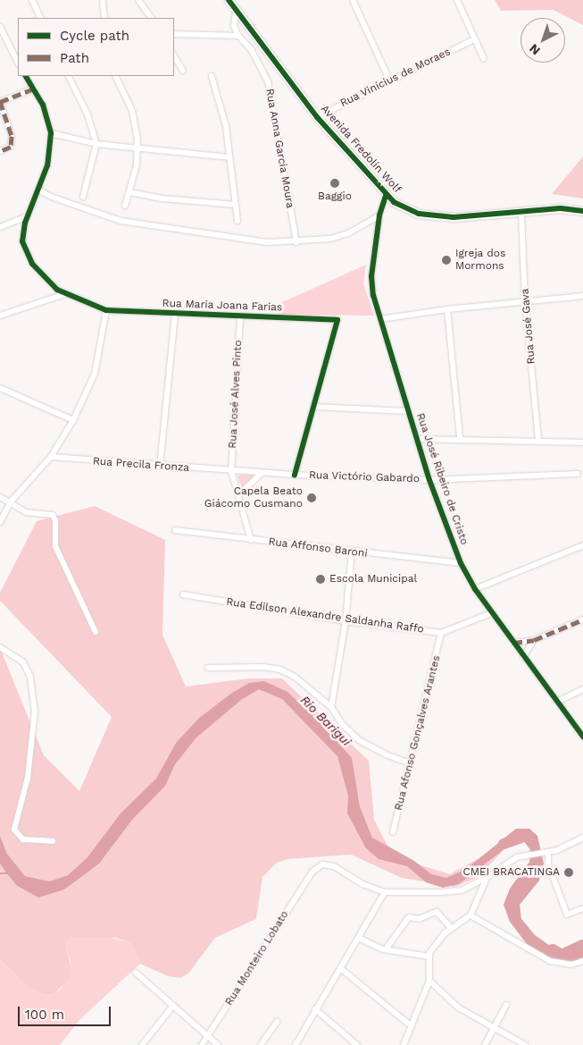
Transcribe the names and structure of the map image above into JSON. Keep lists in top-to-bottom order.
{
  "streets": {
    "main road": ["Avenida Fredolin Wolf"],
    "street": [
      "Rua Vinícius de Moraes",
      "Rua Anna Garcia Moura",
      "Rua Maria Joana Farias",
      "Rua José Gava",
      "Rua José Alves Pinto",
      "Rua Precila Fronza",
      "Rua Victório Gabardo",
      "Rua José Ribeiro de Cristo",
      "Rua Affonso Baroni",
      "Rua Edilson Alexandre Saldanha Raffo",
      "Rua Afonso Gonçalves Arantes",
      "Rua Monteiro Lobato"
    ]
  },
  "crossings": [
    ["Rua Vinícius de Moraes", "Avenida Fredolin Wolf"],
    ["Avenida Fredolin Wolf", "Rua José Gava"],
    ["Avenida Fredolin Wolf", "Rua José Ribeiro de Cristo"],
    ["Rua Maria Joana Farias", "Rua José Alves Pinto"],
    ["Rua José Alves Pinto", "Rua Precila Fronza"],
    ["Rua José Alves Pinto", "Rua Victório Gabardo"],
    ["Rua José Alves Pinto", "Rua Affonso Baroni"],
    ["Rua Precila Fronza", "Rua Victório Gabardo"],
    ["Rua Victório Gabardo", "Rua José Ribeiro de Cristo"],
    ["Rua José Ribeiro de Cristo", "Rua Affonso Baroni"],
    ["Rua José Ribeiro de Cristo", "Rua Edilson Alexandre Saldanha Raffo"],
    ["Rua Edilson Alexandre Saldanha Raffo", "Rua Afonso Gonçalves Arantes"]
  ],
  "water": ["Rio Barigui"],
  "places": [
    "Baggio",
    "Igreja dos Mormons",
    "Capela Beato Giácomo Cusmano",
    "Escola Municipal",
    "CMEI BRACATINGA"
  ],
  "legend": ["Cycle path", "Path"],
  "scale_bar": "100 m",
  "north": "bottom left"
}
